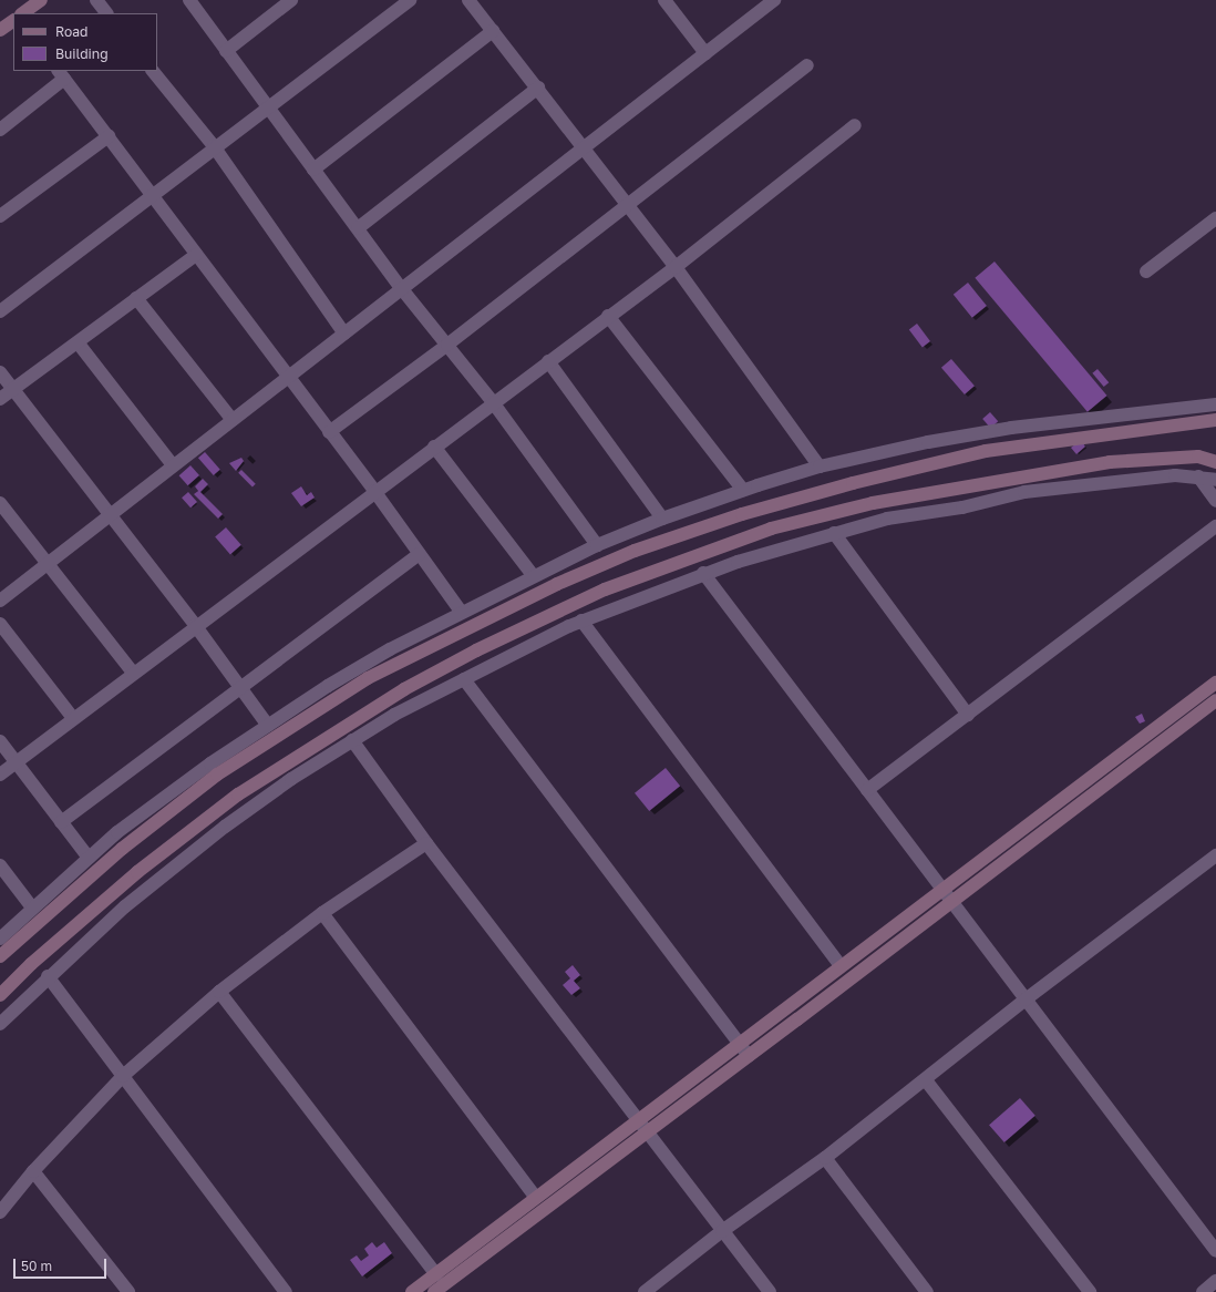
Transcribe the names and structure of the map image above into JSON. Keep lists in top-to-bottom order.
{
  "legend": ["Road", "Building"],
  "scale_bar": "50 m"
}
